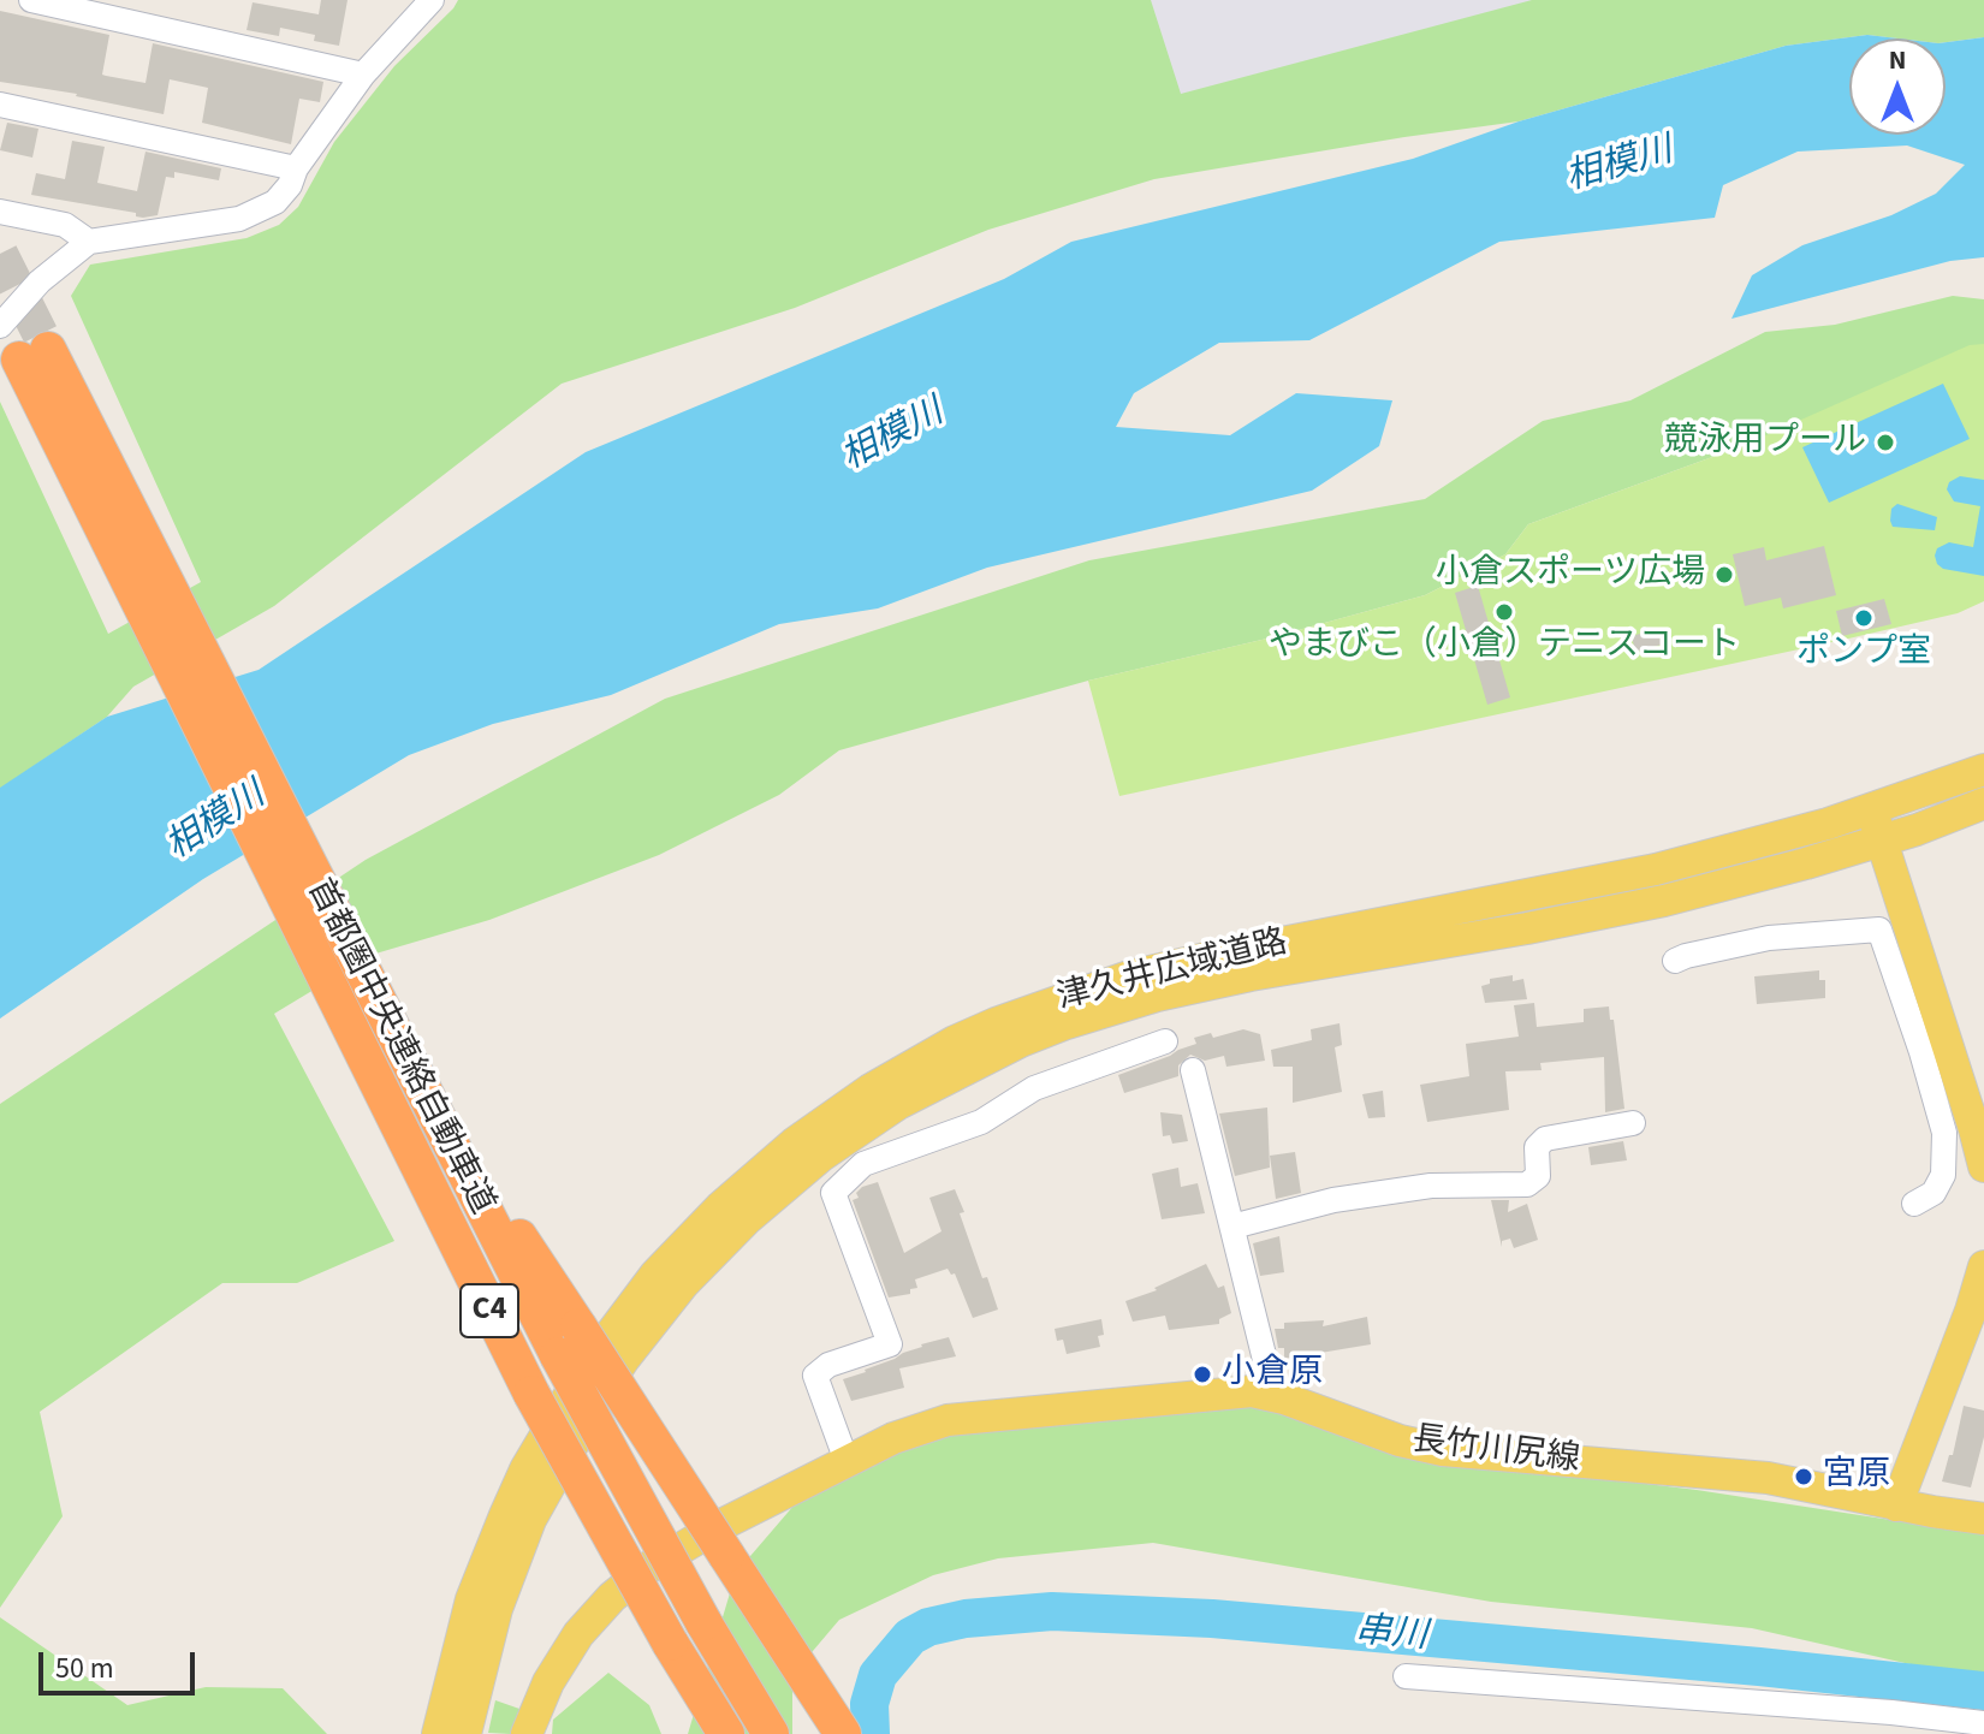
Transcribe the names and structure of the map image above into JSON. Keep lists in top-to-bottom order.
{
  "streets": {
    "highway": ["首都圏中央連絡自動車道", "C4"],
    "main road": ["津久井広域道路", "長竹川尻線"]
  },
  "crossings": [
    ["首都圏中央連絡自動車道", "C4"]
  ],
  "water": ["相模川", "串川"],
  "places": [
    "競泳用プール",
    "小倉スポーツ広場",
    "やまびこ（小倉）テニスコート",
    "ポンプ室",
    "小倉原",
    "宮原"
  ],
  "scale_bar": "50 m",
  "north": "top"
}
